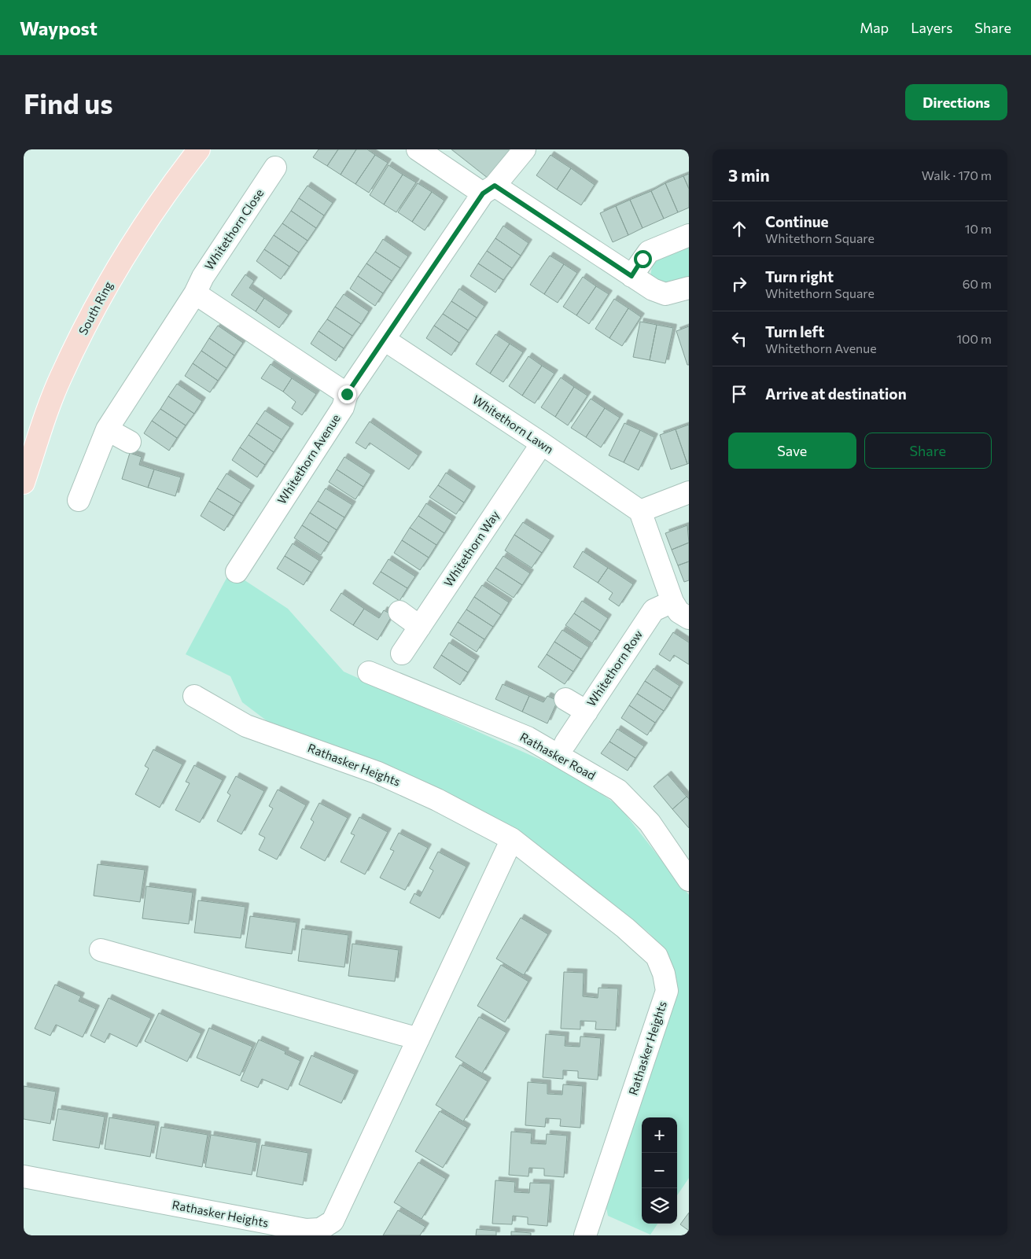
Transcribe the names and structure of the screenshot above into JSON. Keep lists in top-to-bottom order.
{
  "streets": {
    "main road": ["South Ring"],
    "street": [
      "Whitethorn Close",
      "Whitethorn Lawn",
      "Whitethorn Avenue",
      "Whitethorn Way",
      "Whitethorn Row",
      "Rathasker Road",
      "Rathasker Heights"
    ]
  },
  "crossings": [
    ["Whitethorn Lawn", "Whitethorn Avenue"],
    ["Whitethorn Lawn", "Whitethorn Way"]
  ],
  "page": {
    "header": "Waypost",
    "nav": ["Map", "Layers", "Share"],
    "buttons": [
      "Directions",
      ["Save", "Share"]
    ],
    "title": "Find us",
    "heading": ["3 min", "Walk · 170 m"],
    "list": [
      ["Continue", "Whitethorn Square", "10 m"],
      ["Turn right", "Whitethorn Square", "60 m"],
      ["Turn left", "Whitethorn Avenue", "100 m"],
      "Arrive at destination"
    ],
    "map_buttons": ["+", "−"]
  }
}
